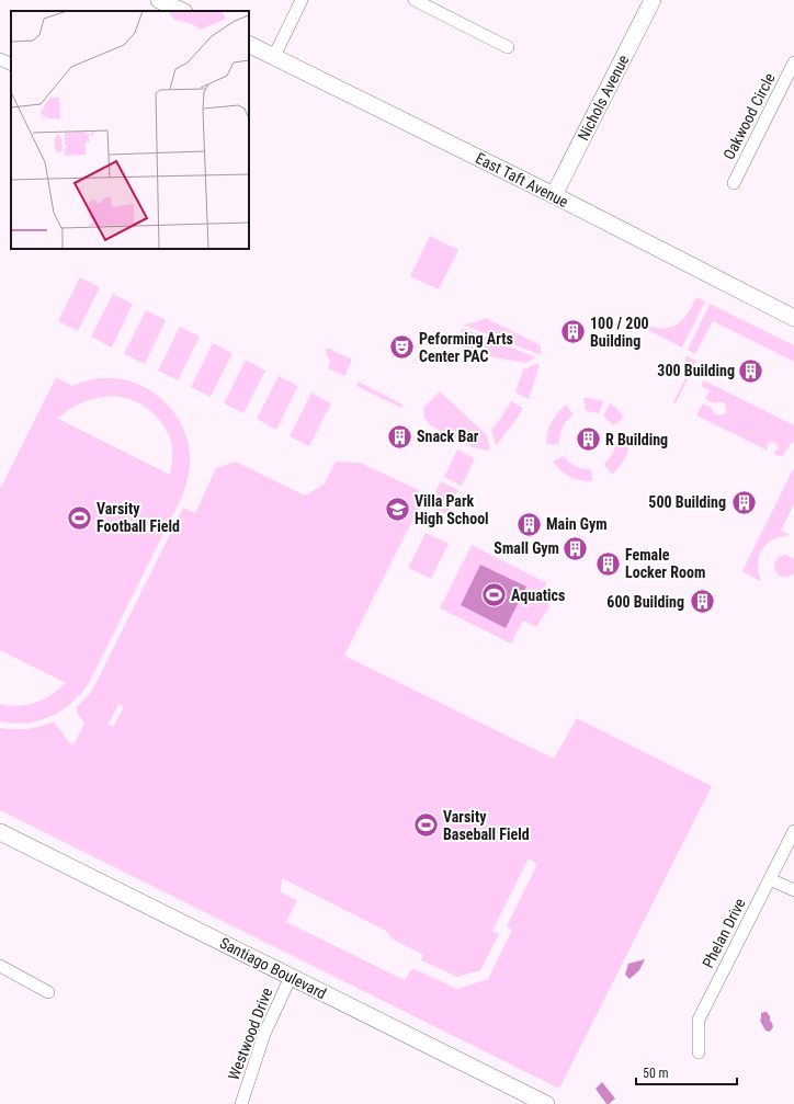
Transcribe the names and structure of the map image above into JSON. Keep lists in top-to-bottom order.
{
  "streets": {
    "street": [
      "Nichols Avenue",
      "Oakwood Circle",
      "East Taft Avenue",
      "Phelan Drive",
      "Santiago Boulevard",
      "Westwood Drive"
    ]
  },
  "crossings": [
    ["Nichols Avenue", "East Taft Avenue"],
    ["Santiago Boulevard", "Westwood Drive"]
  ],
  "places": {
    "building": [
      "100 / 200 Building",
      "300 Building",
      "Snack Bar",
      "R Building",
      "500 Building",
      "Main Gym",
      "Small Gym",
      "Female Locker Room",
      "600 Building"
    ],
    "theatre": ["Peforming Arts Center PAC"],
    "school or university": ["Villa Park High School"],
    "sports": ["Varsity Football Field", "Aquatics", "Varsity Baseball Field"]
  },
  "scale_bar": "50 m"
}
